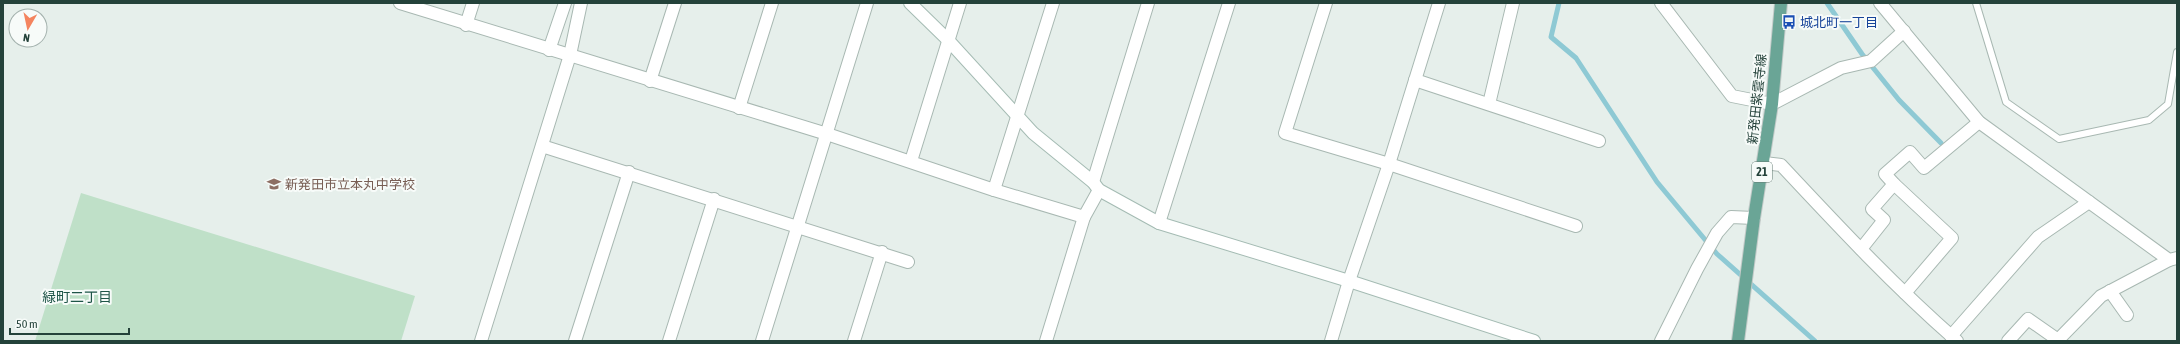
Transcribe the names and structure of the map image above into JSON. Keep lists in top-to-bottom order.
{
  "streets": {
    "main road": ["新発田紫雲寺線", "21"]
  },
  "districts": ["緑町二丁目"],
  "places": {
    "bus stop": ["城北町一丁目"],
    "school or university": ["新発田市立本丸中学校"]
  },
  "scale_bar": "50 m",
  "north": "bottom"
}
